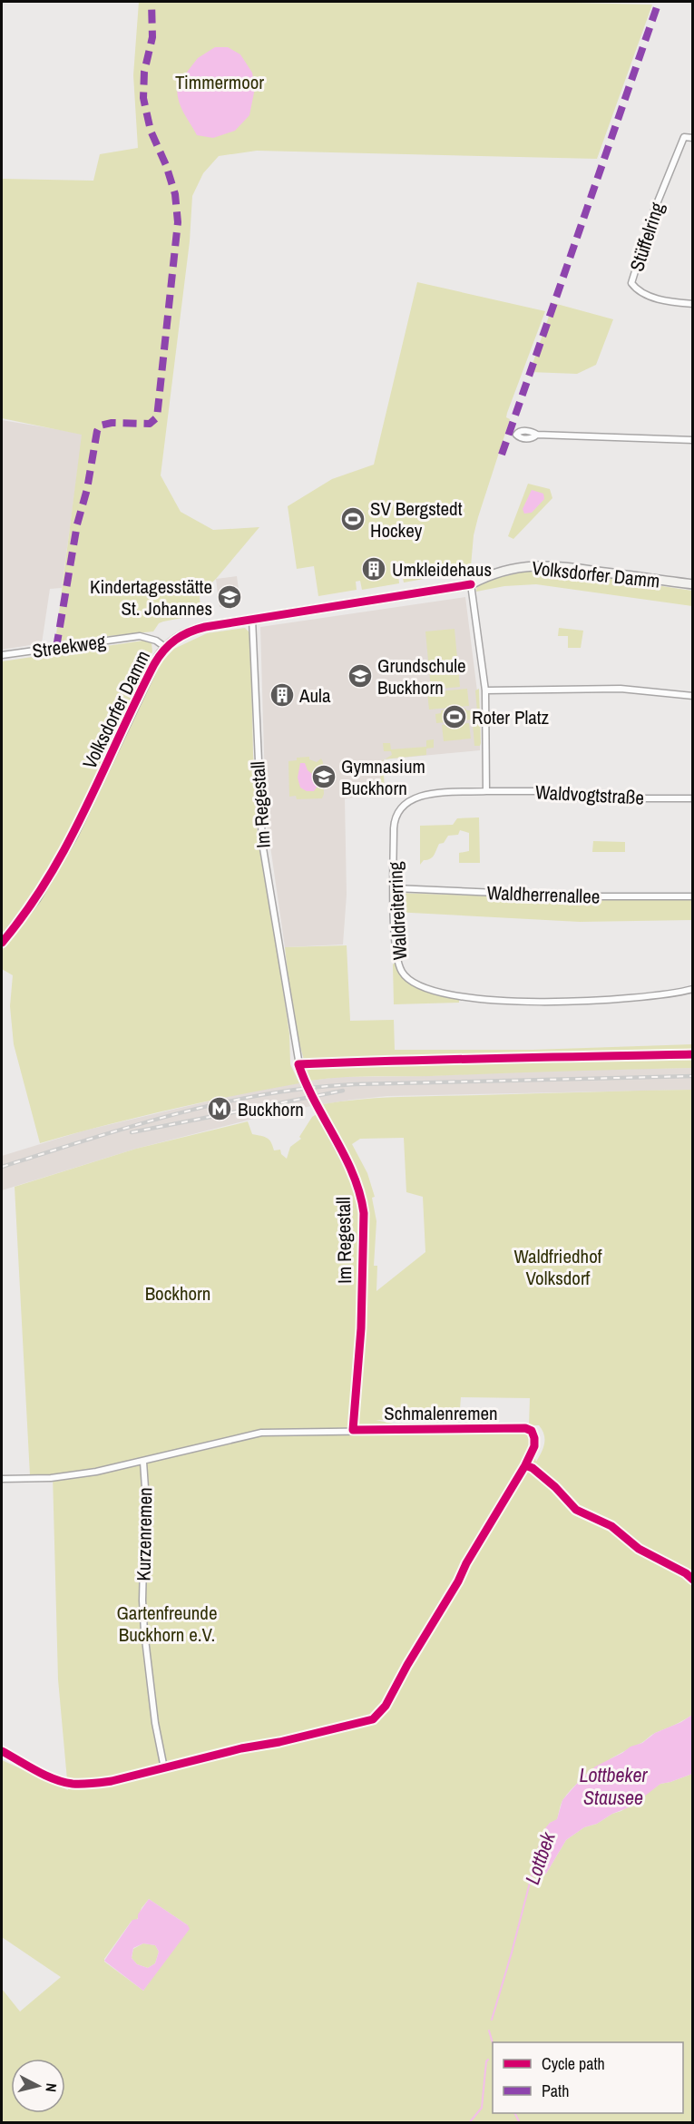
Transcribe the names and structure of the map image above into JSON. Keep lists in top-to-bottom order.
{
  "streets": {
    "main road": ["Volksdorfer Damm"],
    "street": [
      "Stüffelring",
      "Streekweg",
      "Waldvogtstraße",
      "Im Regestall",
      "Waldherrenallee",
      "Waldreiterring",
      "Schmalenremen",
      "Kurzenremen"
    ]
  },
  "crossings": [
    ["Volksdorfer Damm", "Streekweg"],
    ["Volksdorfer Damm", "Im Regestall"],
    ["Waldvogtstraße", "Waldreiterring"],
    ["Im Regestall", "Schmalenremen"],
    ["Waldherrenallee", "Waldreiterring"],
    ["Schmalenremen", "Kurzenremen"]
  ],
  "water": ["Lottbeker Stausee", "Lottbek"],
  "parks": [
    "Timmermoor",
    "Waldfriedhof Volksdorf",
    "Bockhorn",
    "Gartenfreunde Buckhorn e.V."
  ],
  "places": {
    "sports": ["SV Bergstedt Hockey", "Roter Platz"],
    "building": ["Umkleidehaus", "Aula"],
    "school or university": ["Kindertagesstätte St. Johannes", "Grundschule Buckhorn", "Gymnasium Buckhorn"],
    "metro station": ["Buckhorn"]
  },
  "legend": ["Cycle path", "Path"],
  "north": "right"
}
